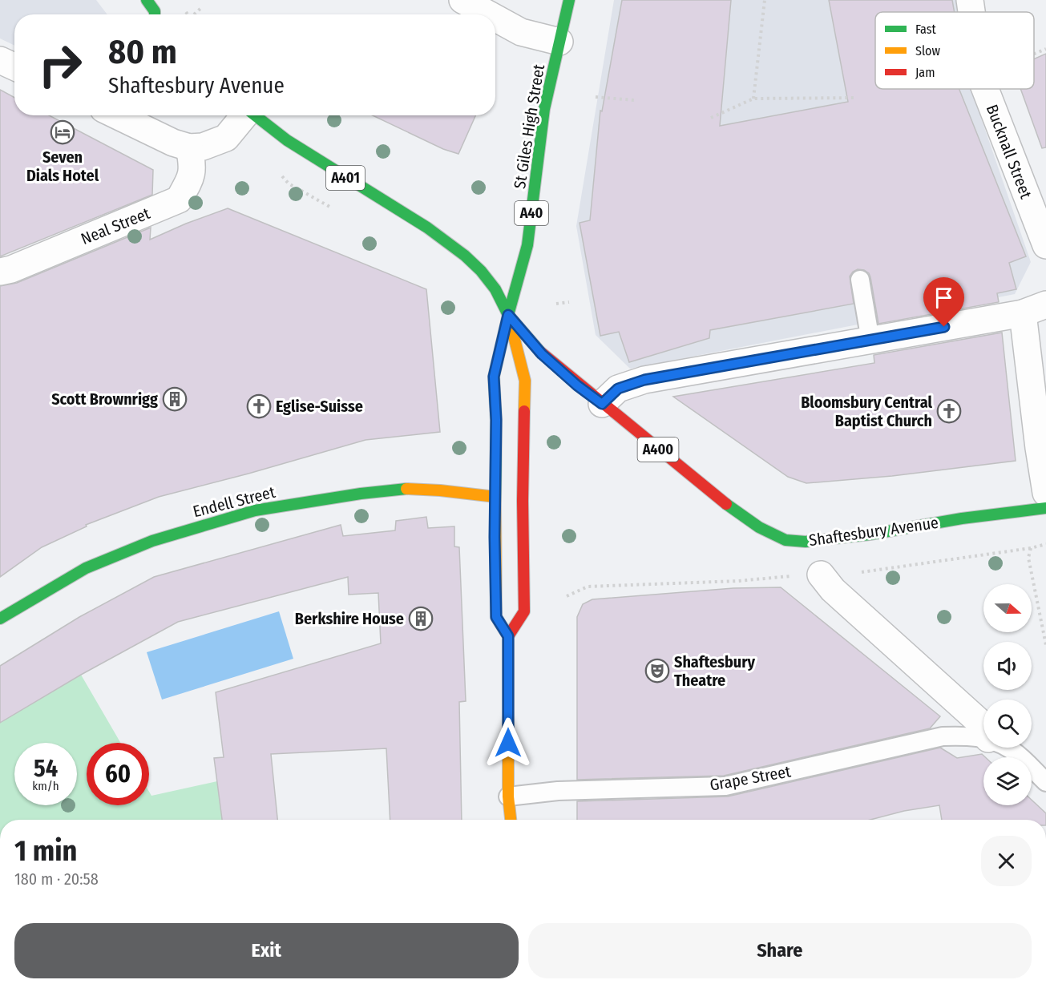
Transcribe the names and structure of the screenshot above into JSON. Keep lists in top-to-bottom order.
{
  "streets": {
    "main road": [
      "St Giles High Street",
      "A401",
      "A40",
      "A400",
      "Endell Street",
      "Shaftesbury Avenue"
    ],
    "street": ["Bucknall Street", "Neal Street"],
    "lane": ["Grape Street"]
  },
  "crossings": [
    ["St Giles High Street", "A40"],
    ["St Giles High Street", "Shaftesbury Avenue"],
    ["A40", "Endell Street"],
    ["A40", "Shaftesbury Avenue"]
  ],
  "places": {
    "hotel": ["Seven Dials Hotel"],
    "building": ["Scott Brownrigg", "Berkshire House"],
    "church": ["Eglise-Suisse", "Bloomsbury Central Baptist Church"],
    "theatre": ["Shaftesbury Theatre"]
  },
  "legend": ["Fast", "Slow", "Jam"],
  "north": "right",
  "page": {
    "turn": ["80 m", "Shaftesbury Avenue"],
    "speed": "54 km/h",
    "limit": "60",
    "heading": ["1 min", "180 m · 20:58"],
    "buttons": ["Exit", "Share"]
  }
}
